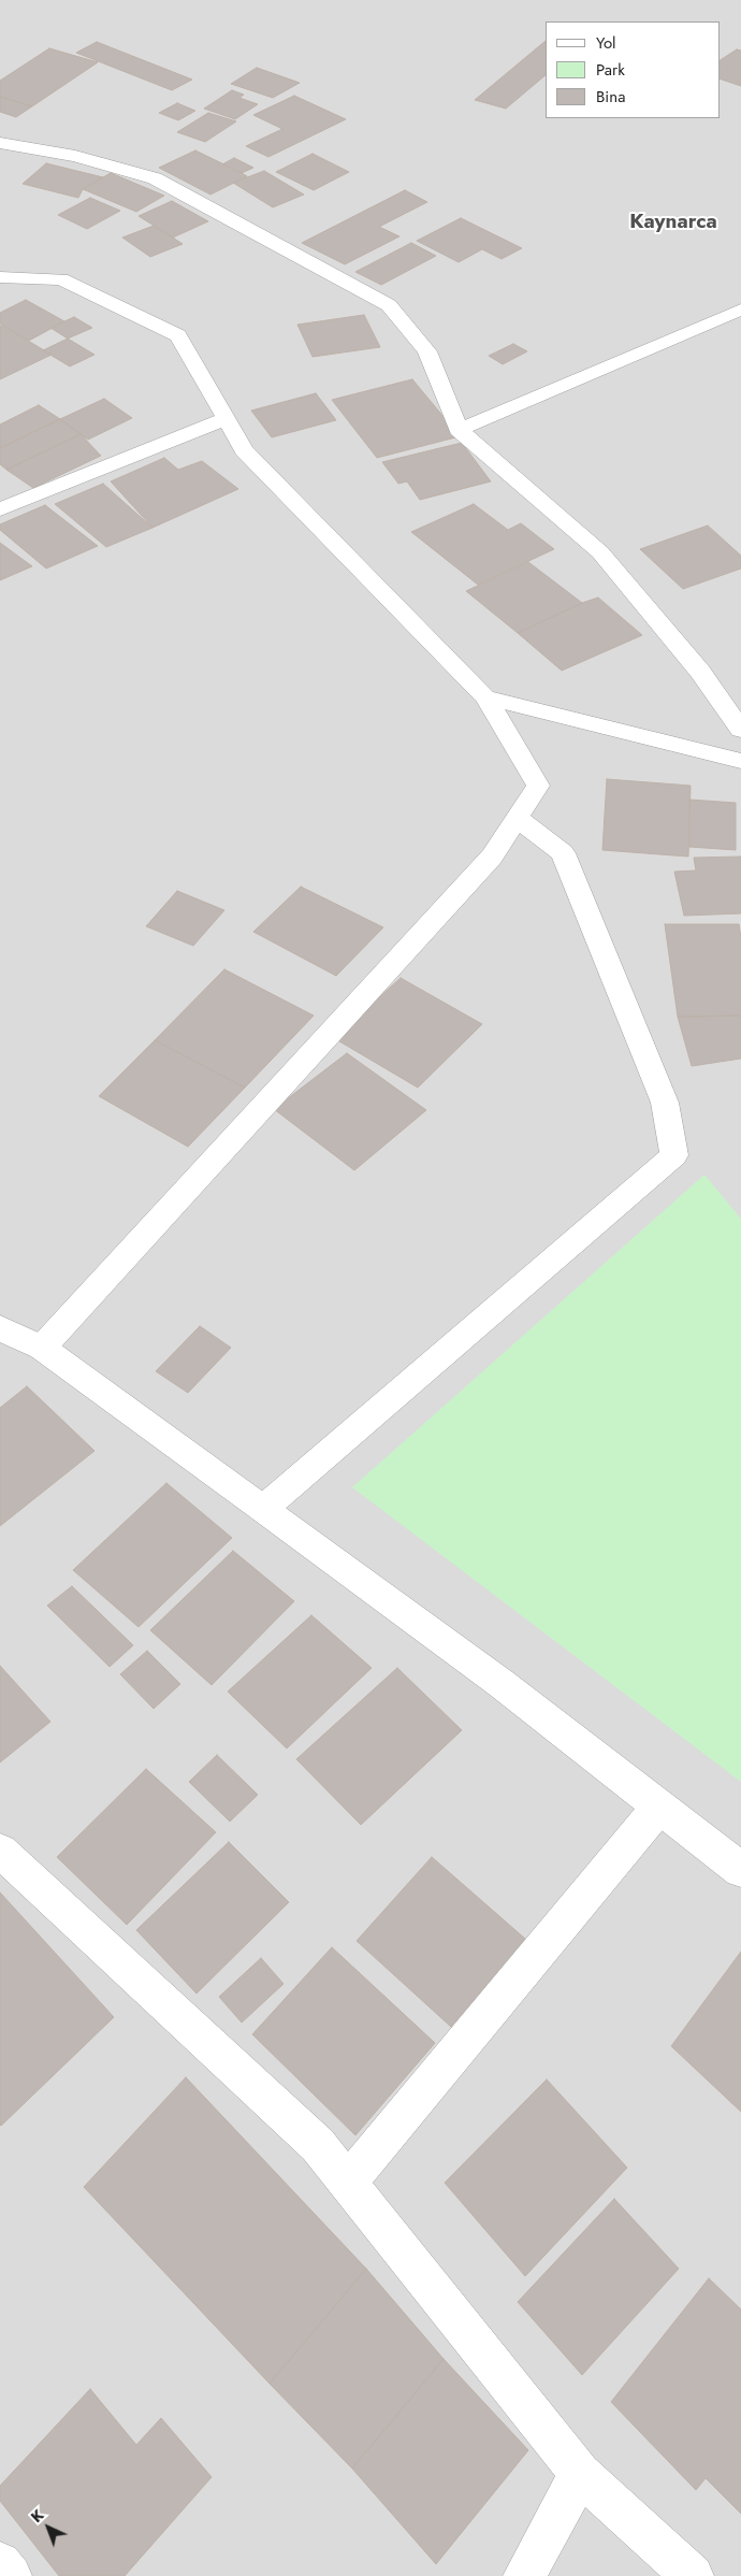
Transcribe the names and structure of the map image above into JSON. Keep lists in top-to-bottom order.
{
  "districts": ["Kaynarca"],
  "legend": ["Yol", "Park", "Bina"],
  "north": "top left"
}
